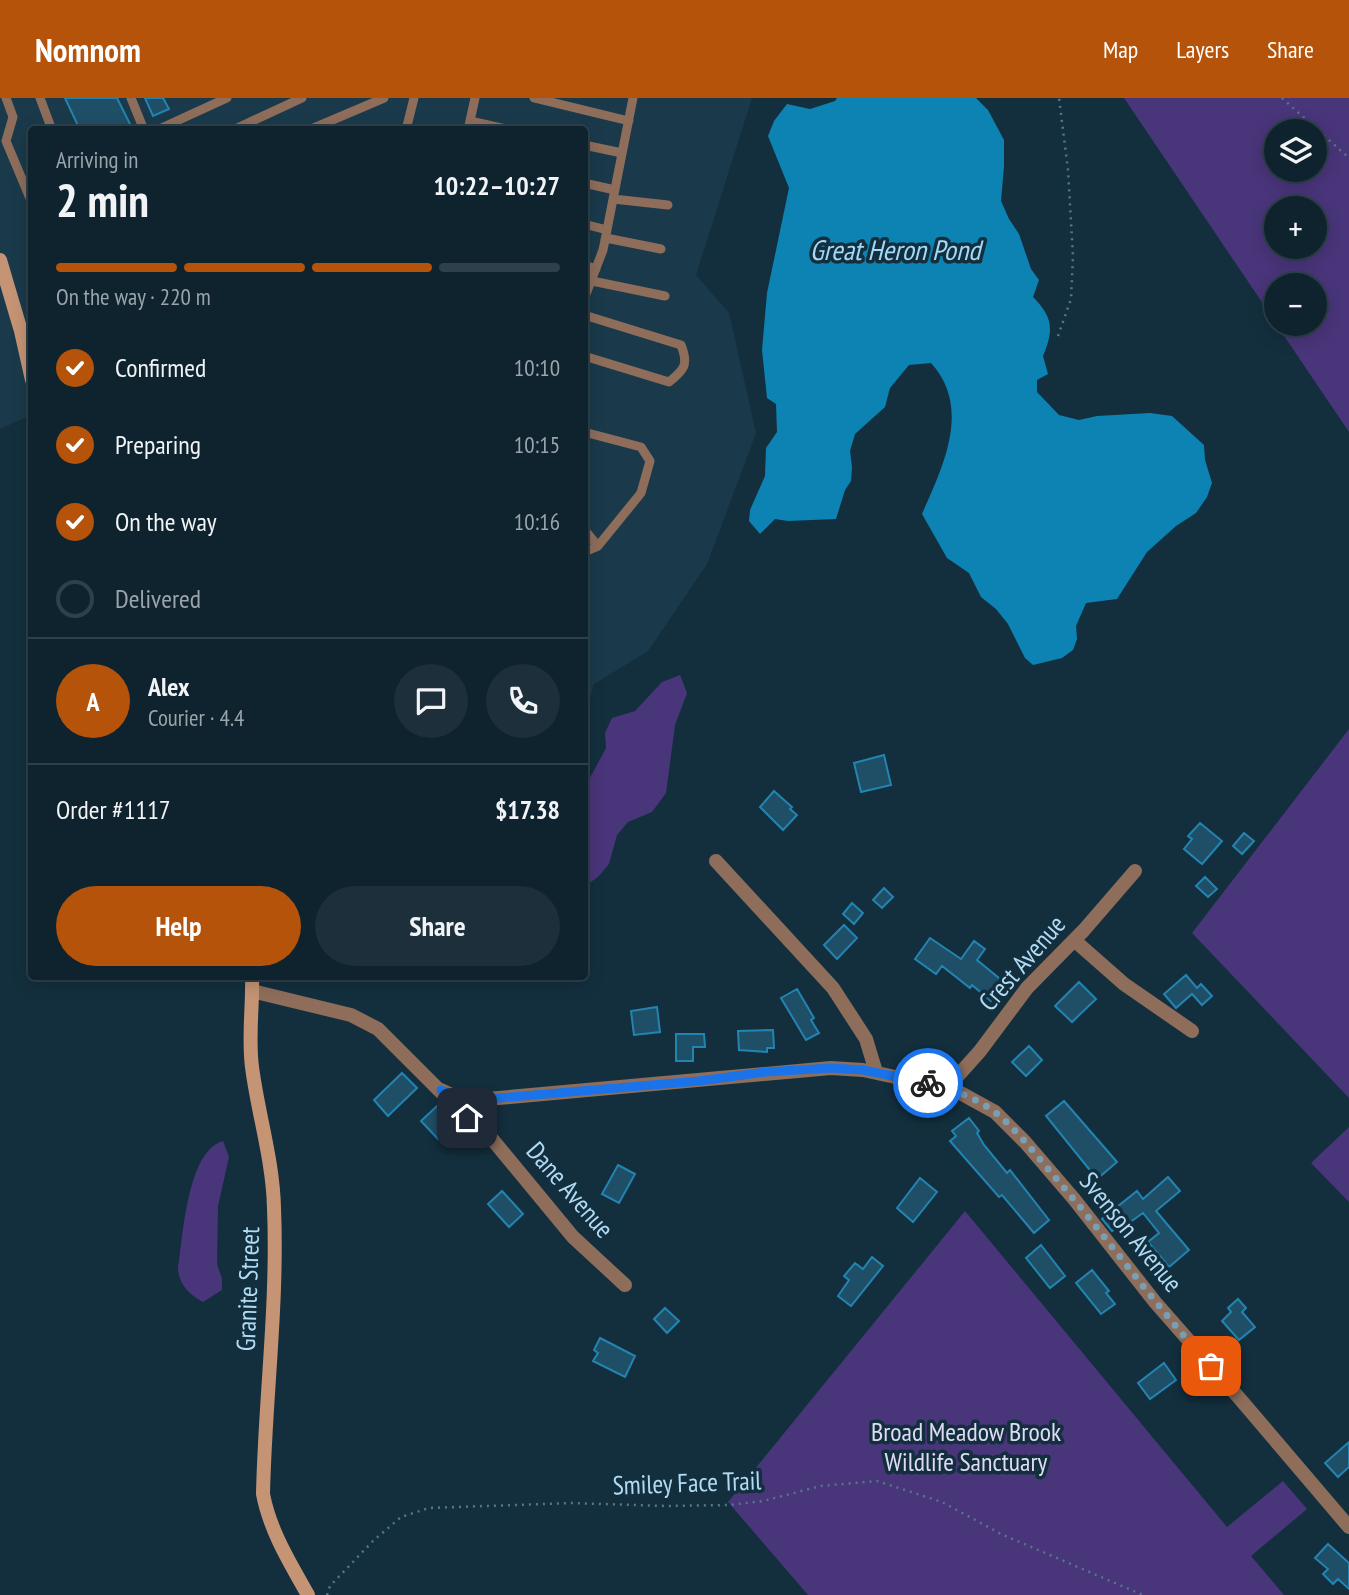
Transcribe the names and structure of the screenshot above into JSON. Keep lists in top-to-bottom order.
{
  "streets": {
    "street": [
      "Crest Avenue",
      "Dane Avenue",
      "Svenson Avenue",
      "Granite Street"
    ],
    "path": ["Smiley Face Trail"]
  },
  "crossings": [
    ["Crest Avenue", "Svenson Avenue"],
    ["Dane Avenue", "Svenson Avenue"],
    ["Dane Avenue", "Granite Street"]
  ],
  "water": ["Great Heron Pond"],
  "parks": ["Broad Meadow Brook Wildlife Sanctuary"],
  "page": {
    "header": "Nomnom",
    "nav": ["Map", "Layers", "Share"],
    "map_buttons": ["+", "−"],
    "heading": ["2 min", "Arriving in", "10:22–10:27"],
    "panel": [
      "Alex",
      "Courier · 4.4",
      "Order #1117",
      "$17.38"
    ],
    "bar": "On the way · 220 m",
    "list": [
      ["Confirmed", "10:10"],
      ["Preparing", "10:15"],
      ["On the way", "10:16"],
      "Delivered"
    ],
    "round": "A",
    "buttons": ["Help", "Share"]
  }
}
